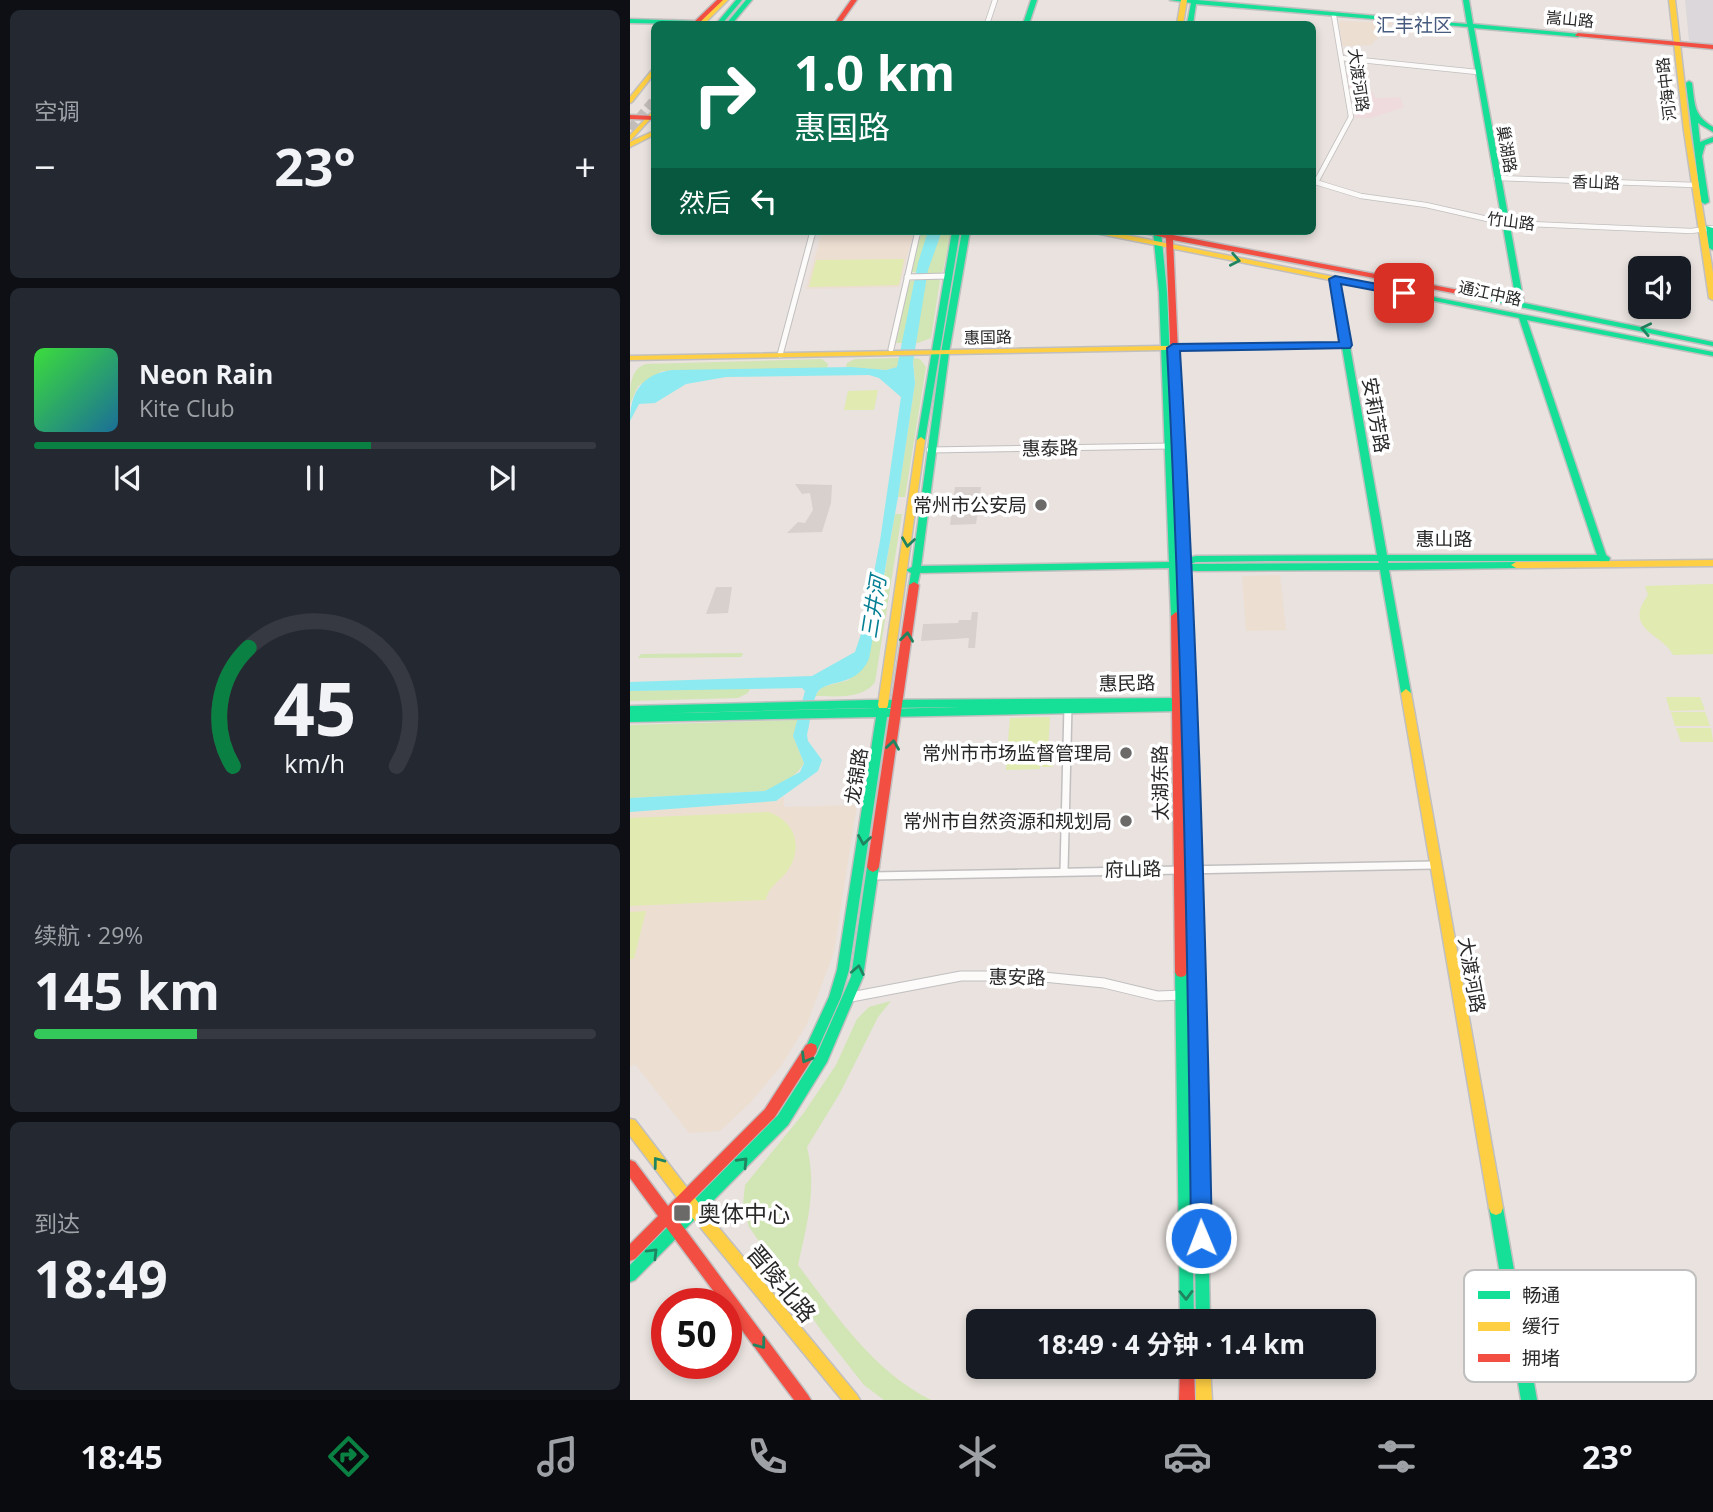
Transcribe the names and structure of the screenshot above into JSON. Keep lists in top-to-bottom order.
{
  "streets": {
    "main road": [
      "嵩山路",
      "大渡河路",
      "河海中路",
      "巢湖路",
      "通江中路",
      "惠国路",
      "安莉芳路",
      "惠山路",
      "惠民路",
      "龙锦路",
      "太湖东路",
      "晋陵北路"
    ],
    "street": [
      "香山路",
      "竹山路",
      "惠泰路",
      "府山路",
      "惠安路"
    ]
  },
  "crossings": [
    ["嵩山路", "大渡河路"],
    ["嵩山路", "河海中路"],
    ["嵩山路", "巢湖路"],
    ["大渡河路", "安莉芳路"],
    ["大渡河路", "惠山路"],
    ["大渡河路", "府山路"],
    ["河海中路", "香山路"],
    ["河海中路", "竹山路"],
    ["巢湖路", "香山路"],
    ["巢湖路", "竹山路"],
    ["巢湖路", "通江中路"],
    ["通江中路", "安莉芳路"],
    ["通江中路", "太湖东路"],
    ["惠国路", "安莉芳路"],
    ["惠国路", "龙锦路"],
    ["惠国路", "太湖东路"],
    ["安莉芳路", "惠山路"],
    ["惠泰路", "龙锦路"],
    ["惠泰路", "太湖东路"],
    ["惠山路", "龙锦路"],
    ["惠山路", "太湖东路"],
    ["惠民路", "龙锦路"],
    ["惠民路", "太湖东路"],
    ["龙锦路", "府山路"],
    ["龙锦路", "惠安路"],
    ["龙锦路", "晋陵北路"],
    ["太湖东路", "府山路"],
    ["太湖东路", "惠安路"]
  ],
  "districts": ["汇丰社区"],
  "water": ["三井河"],
  "places": {
    "other": ["常州市公安局", "常州市市场监督管理局", "常州市自然资源和规划局"],
    "transit": ["奥体中心"]
  },
  "legend": ["畅通", "缓行", "拥堵"],
  "page": {
    "tile": [
      "空调",
      ["续航 · 29%", "145 km"],
      ["到达", "18:49"]
    ],
    "turn": ["1.0 km", "惠国路"],
    "heat": ["−", "23°", "+"],
    "then": "然后",
    "song": ["Neon Rain", "Kite Club"],
    "limit": "50",
    "trip": "18:49 · 4 分钟 · 1.4 km",
    "tabs": ["18:45", "23°"],
    "gauge": ["45", "km/h"]
  }
}
